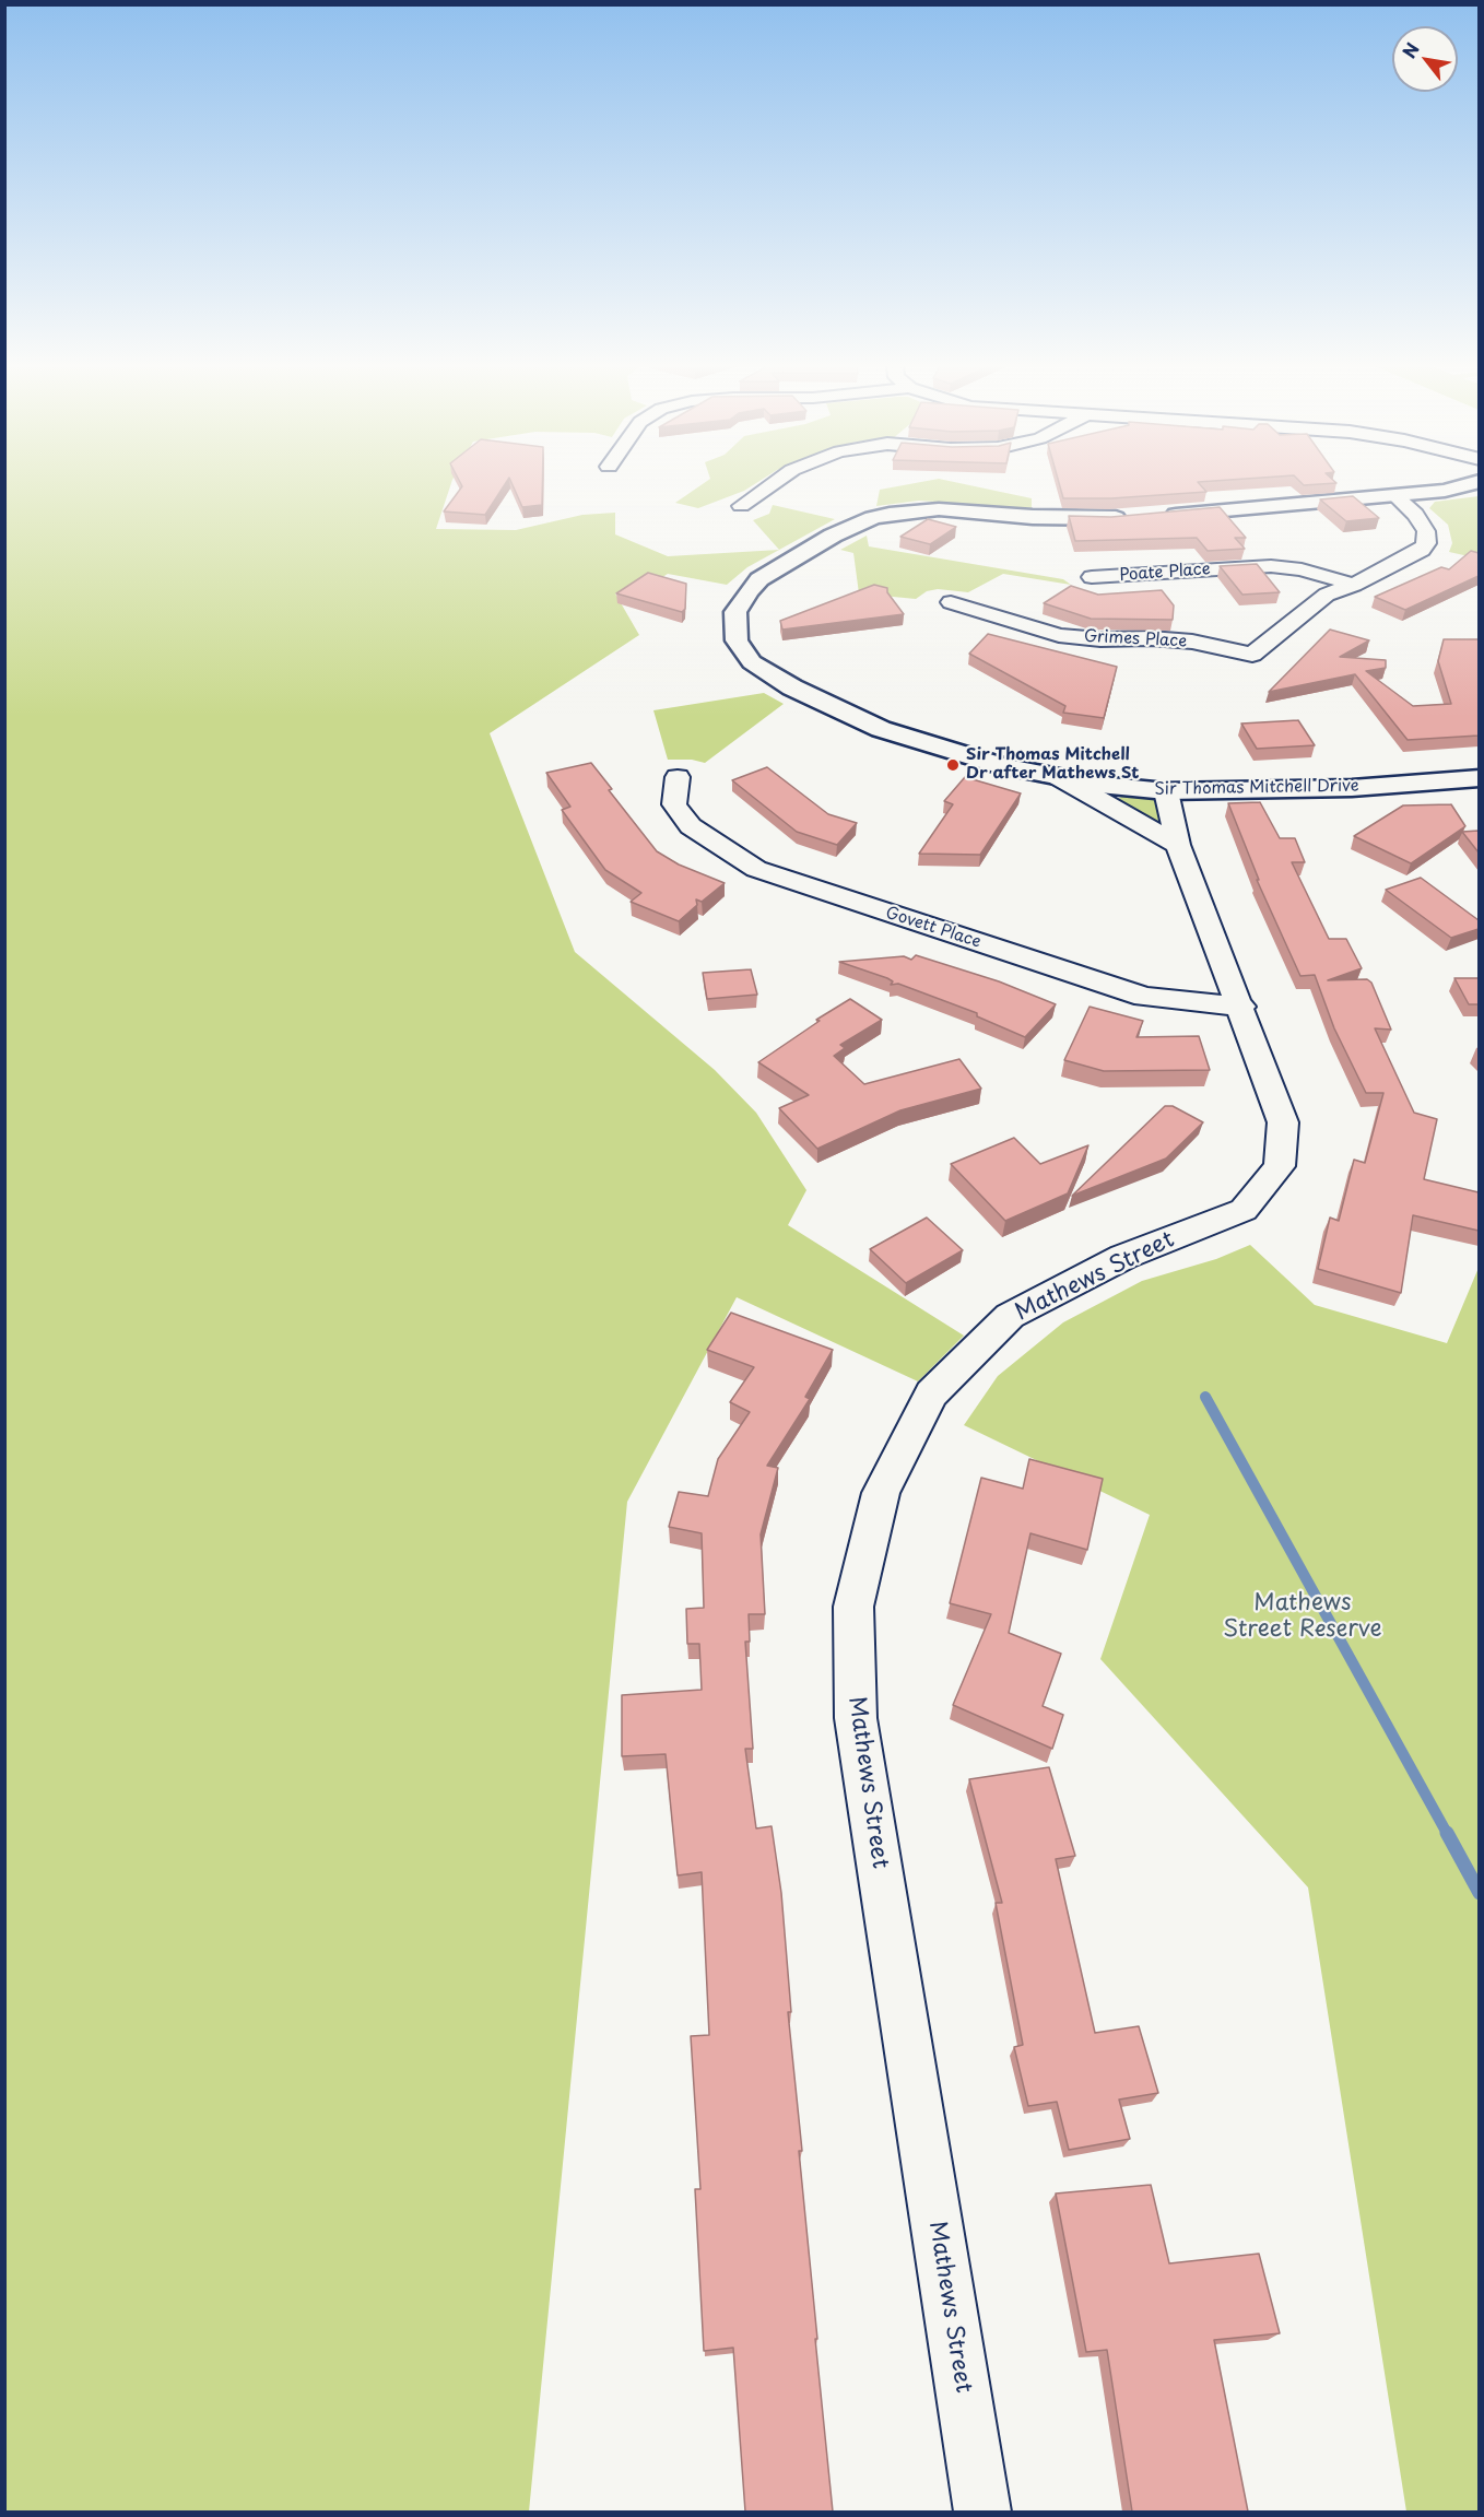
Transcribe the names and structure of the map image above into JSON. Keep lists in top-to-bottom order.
{
  "streets": {
    "street": [
      "Poate Place",
      "Grimes Place",
      "Sir Thomas Mitchell Drive",
      "Govett Place",
      "Mathews Street"
    ]
  },
  "crossings": [
    ["Poate Place", "Grimes Place"],
    ["Grimes Place", "Sir Thomas Mitchell Drive"],
    ["Sir Thomas Mitchell Drive", "Mathews Street"],
    ["Govett Place", "Mathews Street"]
  ],
  "parks": ["Mathews Street Reserve"],
  "places": ["Sir Thomas Mitchell Dr after Mathews St"],
  "north": "top left"
}
